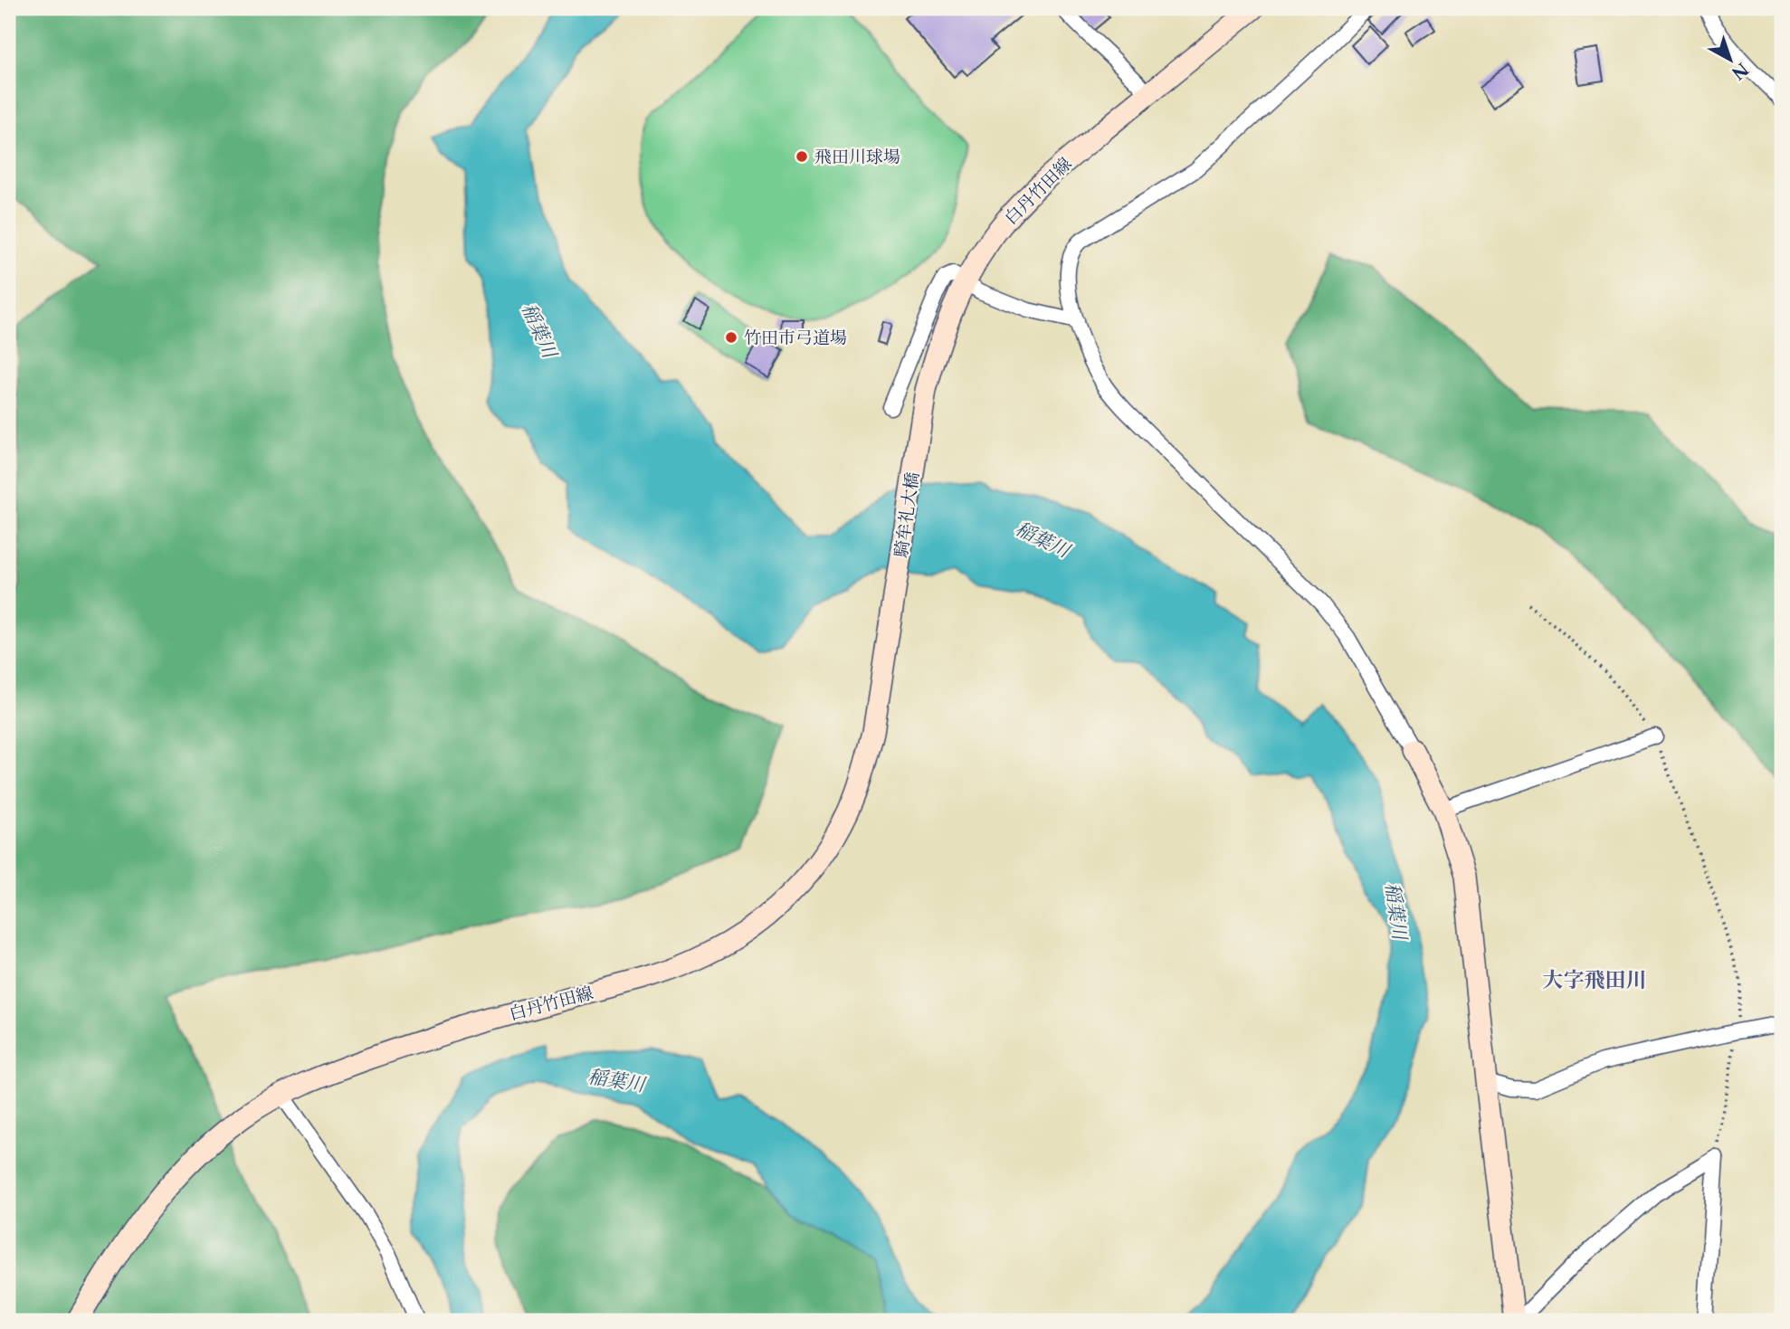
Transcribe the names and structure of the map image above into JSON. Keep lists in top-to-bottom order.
{
  "streets": {
    "main road": ["白丹竹田線", "騎牟礼大橋"]
  },
  "crossings": [
    ["白丹竹田線", "騎牟礼大橋"]
  ],
  "districts": ["大字飛田川"],
  "water": ["稲葉川"],
  "places": ["飛田川球場", "竹田市弓道場"],
  "north": "bottom right"
}
